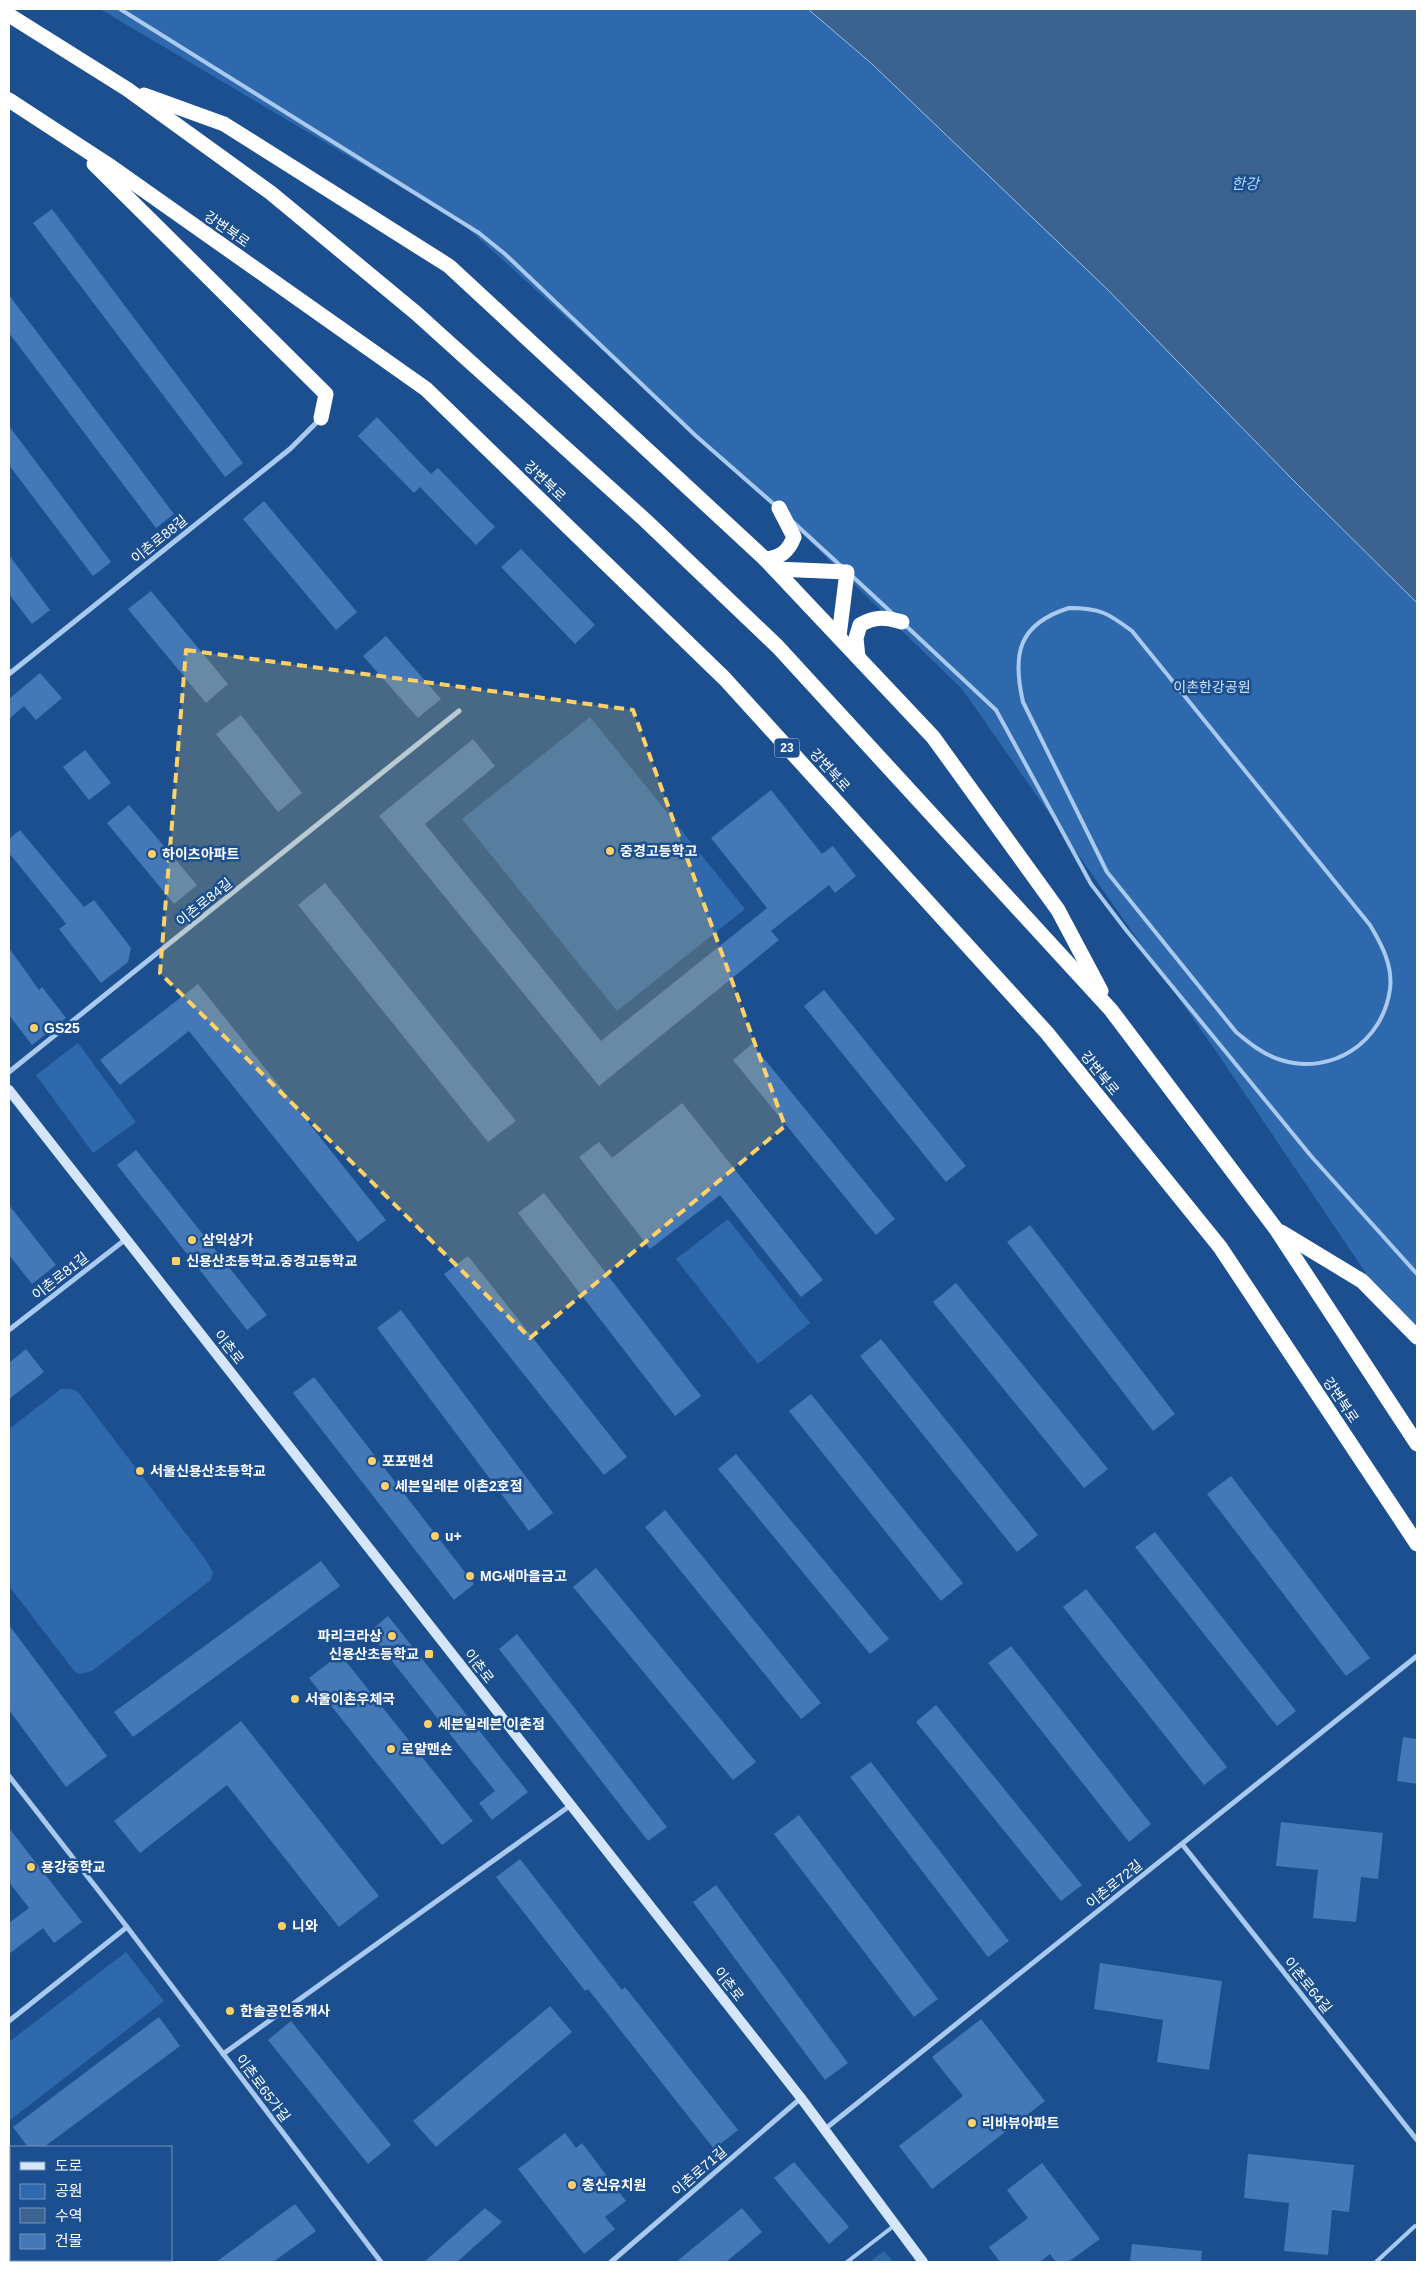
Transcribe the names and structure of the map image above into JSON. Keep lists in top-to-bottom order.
{
  "streets": {
    "highway": ["강변북로", "23"],
    "street": [
      "이촌로88길",
      "이촌로84길",
      "이촌로81길",
      "이촌로",
      "이촌로72길",
      "이촌로64길",
      "이촌로65가길",
      "이촌로71길"
    ]
  },
  "crossings": [
    ["이촌로81길", "이촌로"],
    ["이촌로", "이촌로72길"],
    ["이촌로", "이촌로71길"],
    ["이촌로72길", "이촌로64길"]
  ],
  "water": ["한강"],
  "parks": ["이촌한강공원"],
  "places": {
    "other": [
      "중경고등학고",
      "하이츠아파트",
      "GS25",
      "삼익상가",
      "포포맨션",
      "서울신용산초등학교",
      "세븐일레븐 이촌2호점",
      "u+",
      "MG새마을금고",
      "파리크라상",
      "서울이촌우체국",
      "세븐일레븐 이촌점",
      "로얄맨숀",
      "용강중학교",
      "니와",
      "한솔공인중개사",
      "리바뷰아파트",
      "충신유치원"
    ],
    "transit": ["신용산초등학교.중경고등학교", "신용산초등학교"]
  },
  "legend": [
    "도로",
    "공원",
    "수역",
    "건물"
  ]
}
